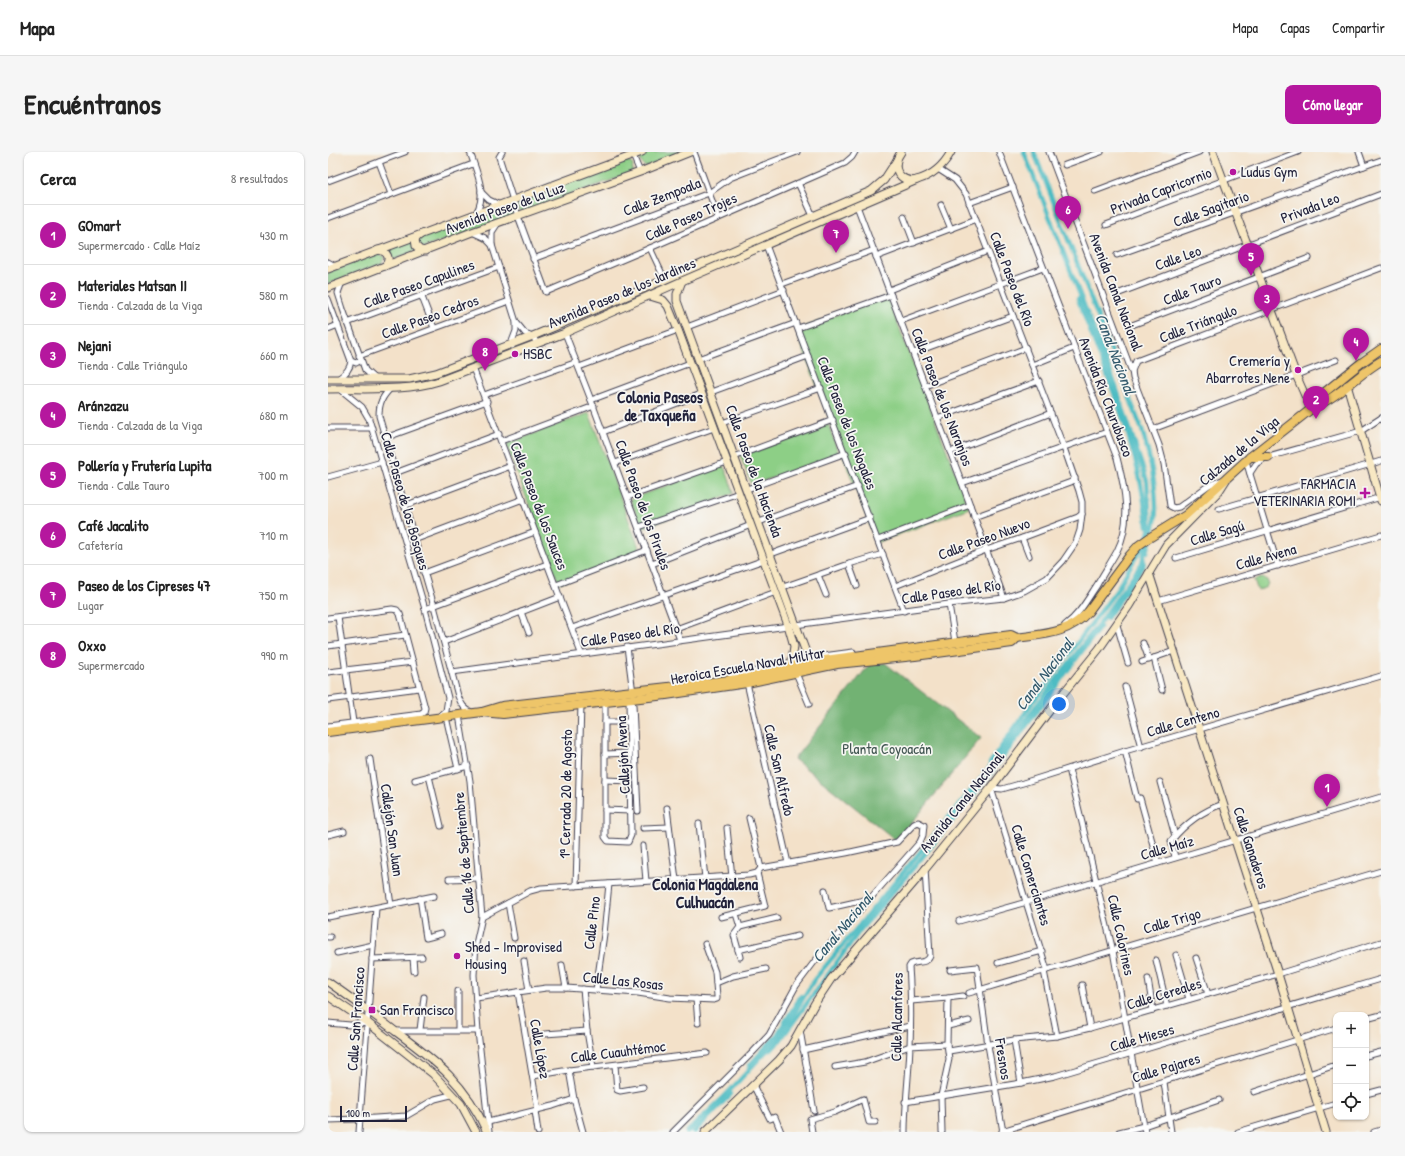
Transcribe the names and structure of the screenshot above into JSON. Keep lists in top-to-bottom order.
{
  "streets": {
    "main road": ["Calzada de la Viga", "Heroica Escuela Naval Militar"],
    "street": [
      "Privada Capricornio",
      "Calle Zempoala",
      "Avenida Paseo de la Luz",
      "Privada Leo",
      "Calle Sagitario",
      "Calle Paseo Trojes",
      "Calle Leo",
      "Calle Paseo del Río",
      "Calle Paseo Capulines",
      "Calle Tauro",
      "Avenida Canal Nacional",
      "Avenida Paseo de los Jardines",
      "Calle Paseo Cedros",
      "Calle Triángulo",
      "Calle Paseo de los Naranjos",
      "Avenida Río Churubusco",
      "Calle Paseo de los Nogales",
      "Calle Paseo de la Hacienda",
      "Calle Paseo de los Bosques",
      "Calle Paseo de los Pirules",
      "Calle Paseo de los Sauces",
      "Calle Sagú",
      "Calle Paseo Nuevo",
      "Calle Avena",
      "Calle Centeno",
      "Callejón Avena",
      "Calle San Alfredo",
      "1ª Cerrada 20 de Agosto",
      "Callejón San Juan",
      "Calle Maíz",
      "Calle Ganaderos",
      "Calle 16 de Septiembre",
      "Calle Comerciantes",
      "Calle Trigo",
      "Calle Pino",
      "Calle Colorines",
      "Calle Las Rosas",
      "Calle Cereales",
      "Calle Alcanfores",
      "Calle San Francisco",
      "Calle Mieses",
      "Calle López",
      "Calle Cuauhtémoc",
      "Fresnos",
      "Calle Pajares"
    ]
  },
  "crossings": [
    ["Calle Zempoala", "Calle Paseo Trojes"],
    ["Privada Leo", "Calle Leo"],
    ["Calle Paseo del Río", "Avenida Paseo de los Jardines"],
    ["Calle Paseo del Río", "Calle Paseo de los Naranjos"],
    ["Calle Paseo del Río", "Calle Paseo de los Nogales"],
    ["Calle Paseo del Río", "Calle Paseo de la Hacienda"],
    ["Calle Paseo del Río", "Calle Paseo de los Bosques"],
    ["Calle Paseo del Río", "Calle Paseo de los Pirules"],
    ["Calle Paseo del Río", "Calle Paseo de los Sauces"],
    ["Calle Paseo del Río", "Calle Paseo Nuevo"],
    ["Avenida Canal Nacional", "Calle Triángulo"],
    ["Avenida Canal Nacional", "Calzada de la Viga"],
    ["Avenida Canal Nacional", "Calle Centeno"],
    ["Avenida Canal Nacional", "Calle Ganaderos"],
    ["Avenida Canal Nacional", "Calle Comerciantes"],
    ["Avenida Canal Nacional", "Calle Alcanfores"],
    ["Avenida Paseo de los Jardines", "Calle Paseo de los Naranjos"],
    ["Avenida Paseo de los Jardines", "Calle Paseo de los Nogales"],
    ["Avenida Paseo de los Jardines", "Calle Paseo de los Bosques"],
    ["Avenida Paseo de los Jardines", "Calle Paseo de los Pirules"],
    ["Avenida Paseo de los Jardines", "Calle Paseo de los Sauces"],
    ["Calle Paseo de los Naranjos", "Calle Paseo Nuevo"],
    ["Avenida Río Churubusco", "Heroica Escuela Naval Militar"],
    ["Calle Paseo de los Nogales", "Calle Paseo Nuevo"],
    ["Calzada de la Viga", "Heroica Escuela Naval Militar"],
    ["Calle Paseo de la Hacienda", "Heroica Escuela Naval Militar"],
    ["Calle Paseo de los Bosques", "Heroica Escuela Naval Militar"],
    ["Calle Avena", "Calle Ganaderos"],
    ["Heroica Escuela Naval Militar", "Callejón Avena"],
    ["Heroica Escuela Naval Militar", "Calle San Alfredo"],
    ["Heroica Escuela Naval Militar", "1ª Cerrada 20 de Agosto"],
    ["Heroica Escuela Naval Militar", "Calle 16 de Septiembre"],
    ["Calle Centeno", "Calle Ganaderos"],
    ["Calle Centeno", "Calle Comerciantes"],
    ["Calle Centeno", "Calle Colorines"],
    ["Calle Maíz", "Calle Ganaderos"],
    ["Calle Maíz", "Calle Comerciantes"],
    ["Calle Maíz", "Calle Colorines"],
    ["Calle Ganaderos", "Calle Trigo"],
    ["Calle Ganaderos", "Calle Cereales"],
    ["Calle Ganaderos", "Calle Mieses"],
    ["Calle Ganaderos", "Calle Pajares"],
    ["Calle 16 de Septiembre", "Calle Las Rosas"],
    ["Calle Comerciantes", "Calle Trigo"],
    ["Calle Comerciantes", "Calle Cereales"],
    ["Calle Trigo", "Calle Colorines"],
    ["Calle Trigo", "Fresnos"],
    ["Calle Pino", "Calle Las Rosas"],
    ["Calle Colorines", "Calle Cereales"],
    ["Calle Colorines", "Calle Mieses"],
    ["Calle Colorines", "Calle Pajares"],
    ["Calle Las Rosas", "Calle López"],
    ["Calle Cereales", "Fresnos"],
    ["Calle Alcanfores", "Calle Mieses"],
    ["Calle Mieses", "Fresnos"],
    ["Calle López", "Calle Cuauhtémoc"],
    ["Fresnos", "Calle Pajares"]
  ],
  "districts": ["Colonia Paseos de Taxqueña", "Colonia Magdalena Culhuacán"],
  "water": ["Canal Nacional"],
  "parks": ["Planta Coyoacán"],
  "places": {
    "other": [
      "Ludus Gym",
      "HSBC",
      "Cremería y Abarrotes Nene",
      "Shed - Improvised Housing"
    ],
    "health": ["FARMACIA VETERINARIA ROMI"],
    "transit": ["San Francisco"]
  },
  "scale_bar": "100 m",
  "page": {
    "header": "Mapa",
    "nav": ["Mapa", "Capas", "Compartir"],
    "title": "Encuéntranos",
    "buttons": "Cómo llegar",
    "heading": ["Cerca", "8 resultados"],
    "pins": [
      "6",
      "7",
      "5",
      "3",
      "4",
      "8",
      "2",
      "1"
    ],
    "list": [
      {
        "mark": "1",
        "name": "GOmart",
        "note": "Supermercado · Calle Maíz",
        "value": "430 m"
      },
      {
        "mark": "2",
        "name": "Materiales Matsan II",
        "note": "Tienda · Calzada de la Viga",
        "value": "580 m"
      },
      {
        "mark": "3",
        "name": "Nejani",
        "note": "Tienda · Calle Triángulo",
        "value": "660 m"
      },
      {
        "mark": "4",
        "name": "Aránzazu",
        "note": "Tienda · Calzada de la Viga",
        "value": "680 m"
      },
      {
        "mark": "5",
        "name": "Pollería y Frutería Lupita",
        "note": "Tienda · Calle Tauro",
        "value": "700 m"
      },
      {
        "mark": "6",
        "name": "Café Jacalito",
        "note": "Cafetería",
        "value": "710 m"
      },
      {
        "mark": "7",
        "name": "Paseo de los Cipreses 47",
        "note": "Lugar",
        "value": "750 m"
      },
      {
        "mark": "8",
        "name": "Oxxo",
        "note": "Supermercado",
        "value": "990 m"
      }
    ],
    "map_buttons": ["+", "−"],
    "scale": "100 m"
  }
}
